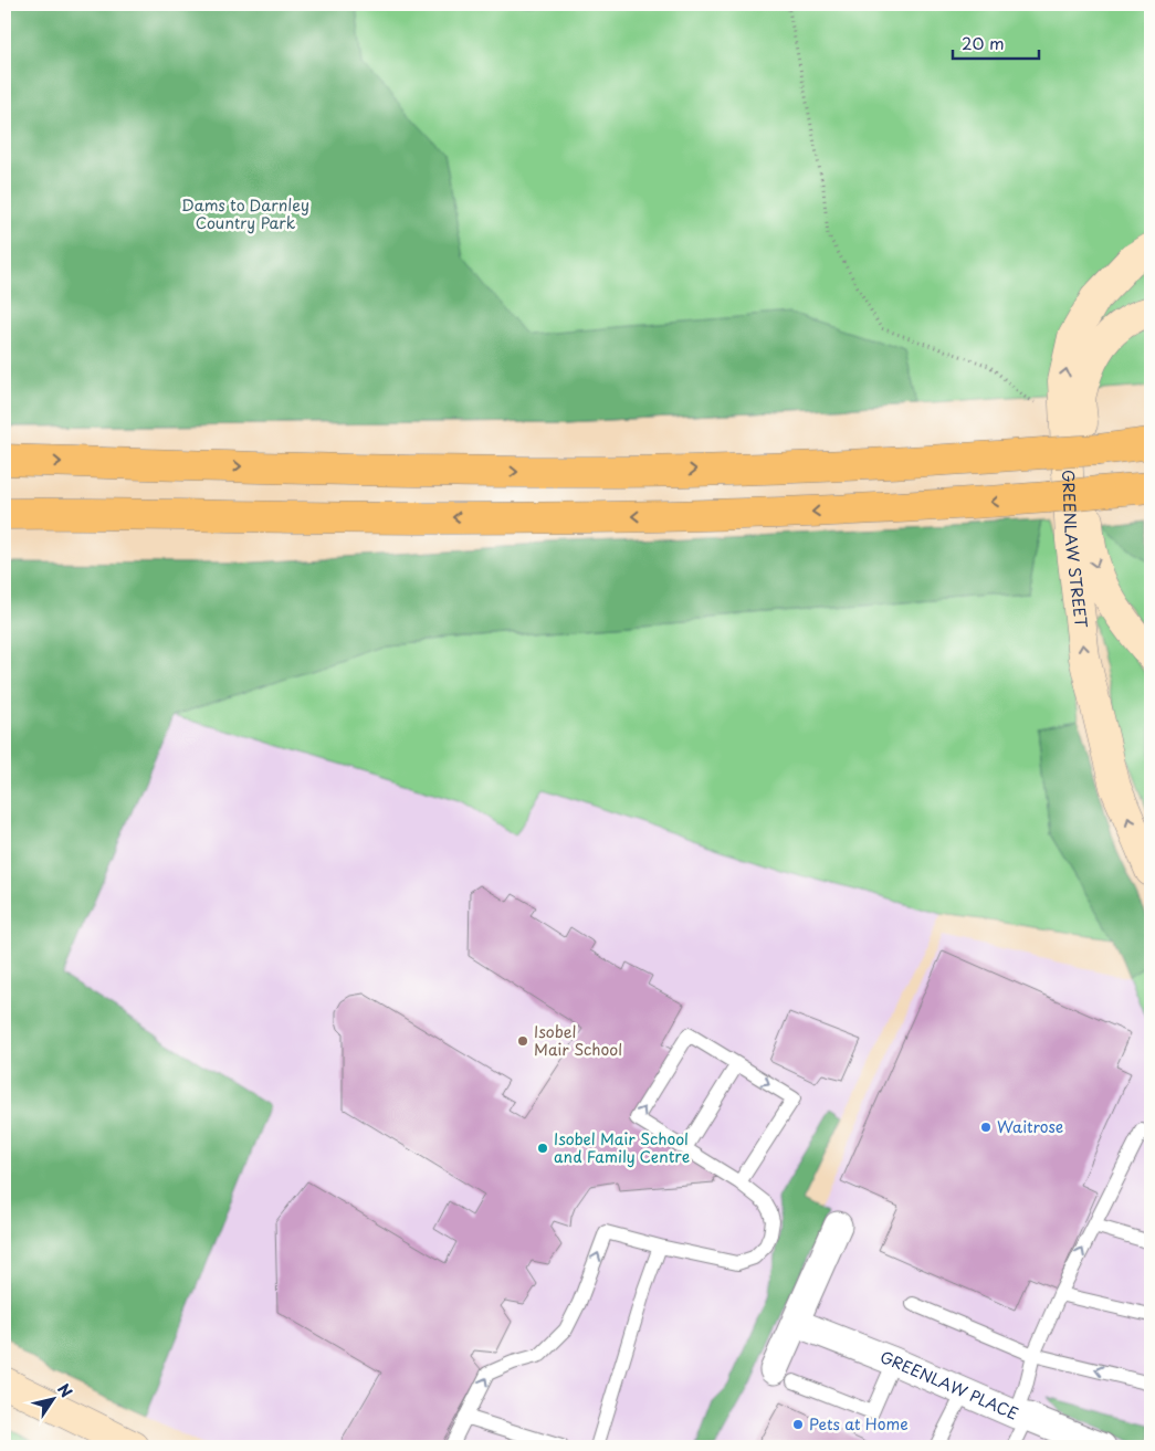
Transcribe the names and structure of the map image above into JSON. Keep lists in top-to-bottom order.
{
  "streets": {
    "main road": ["GREENLAW STREET"],
    "street": ["GREENLAW PLACE"]
  },
  "parks": ["Dams to Darnley Country Park"],
  "places": [
    "Isobel Mair School",
    "Waitrose",
    "Isobel Mair School and Family Centre",
    "Pets at Home"
  ],
  "scale_bar": "20 m",
  "north": "top right"
}
